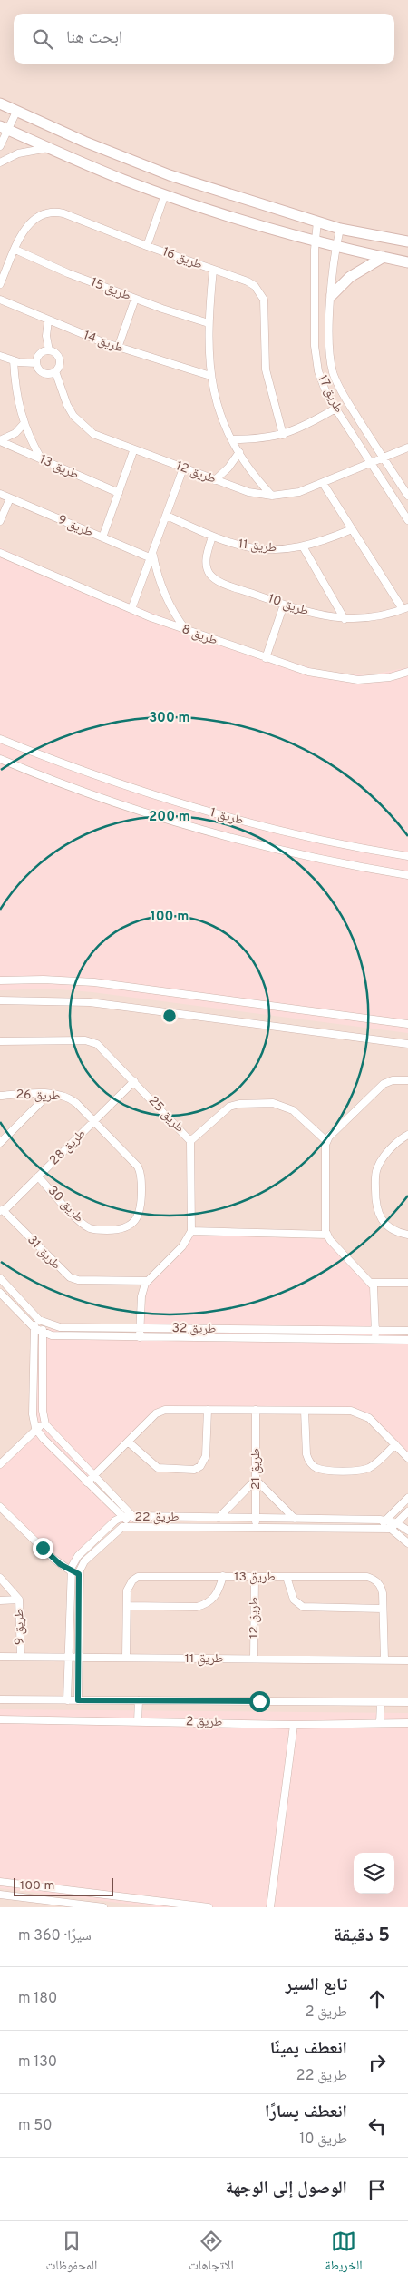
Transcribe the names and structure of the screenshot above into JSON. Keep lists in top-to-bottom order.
{
  "streets": {
    "street": [
      "طريق 16",
      "طريق 15",
      "طريق 14",
      "طريق 17",
      "طريق 13",
      "طريق 12",
      "طريق 9",
      "طريق 11",
      "طريق 10",
      "طريق 8",
      "طريق 1",
      "طريق 26",
      "طريق 25",
      "طريق 28",
      "طريق 30",
      "طريق 31",
      "طريق 32",
      "طريق 21",
      "طريق 22",
      "طريق 2"
    ]
  },
  "crossings": [
    ["طريق 16", "طريق 15"],
    ["طريق 17", "طريق 12"],
    ["طريق 13", "طريق 12"],
    ["طريق 13", "طريق 11"],
    ["طريق 12", "طريق 11"],
    ["طريق 9", "طريق 11"],
    ["طريق 11", "طريق 10"],
    ["طريق 26", "طريق 28"],
    ["طريق 26", "طريق 30"],
    ["طريق 25", "طريق 28"],
    ["طريق 28", "طريق 30"],
    ["طريق 28", "طريق 31"],
    ["طريق 21", "طريق 22"]
  ],
  "scale_bar": "100 m",
  "page": {
    "search": "ابحث هنا",
    "scale": "100 m",
    "heading": ["5 دقيقة", "سيرًا · 360 m"],
    "list": [
      ["تابع السير", "طريق 2", "180 m"],
      ["انعطف يمينًا", "طريق 22", "130 m"],
      ["انعطف يسارًا", "طريق 10", "50 m"],
      "الوصول إلى الوجهة"
    ],
    "nav": ["الخريطة", "الاتجاهات", "المحفوظات"]
  },
  "rings": ["300 m", "200 m", "100 m"]
}
